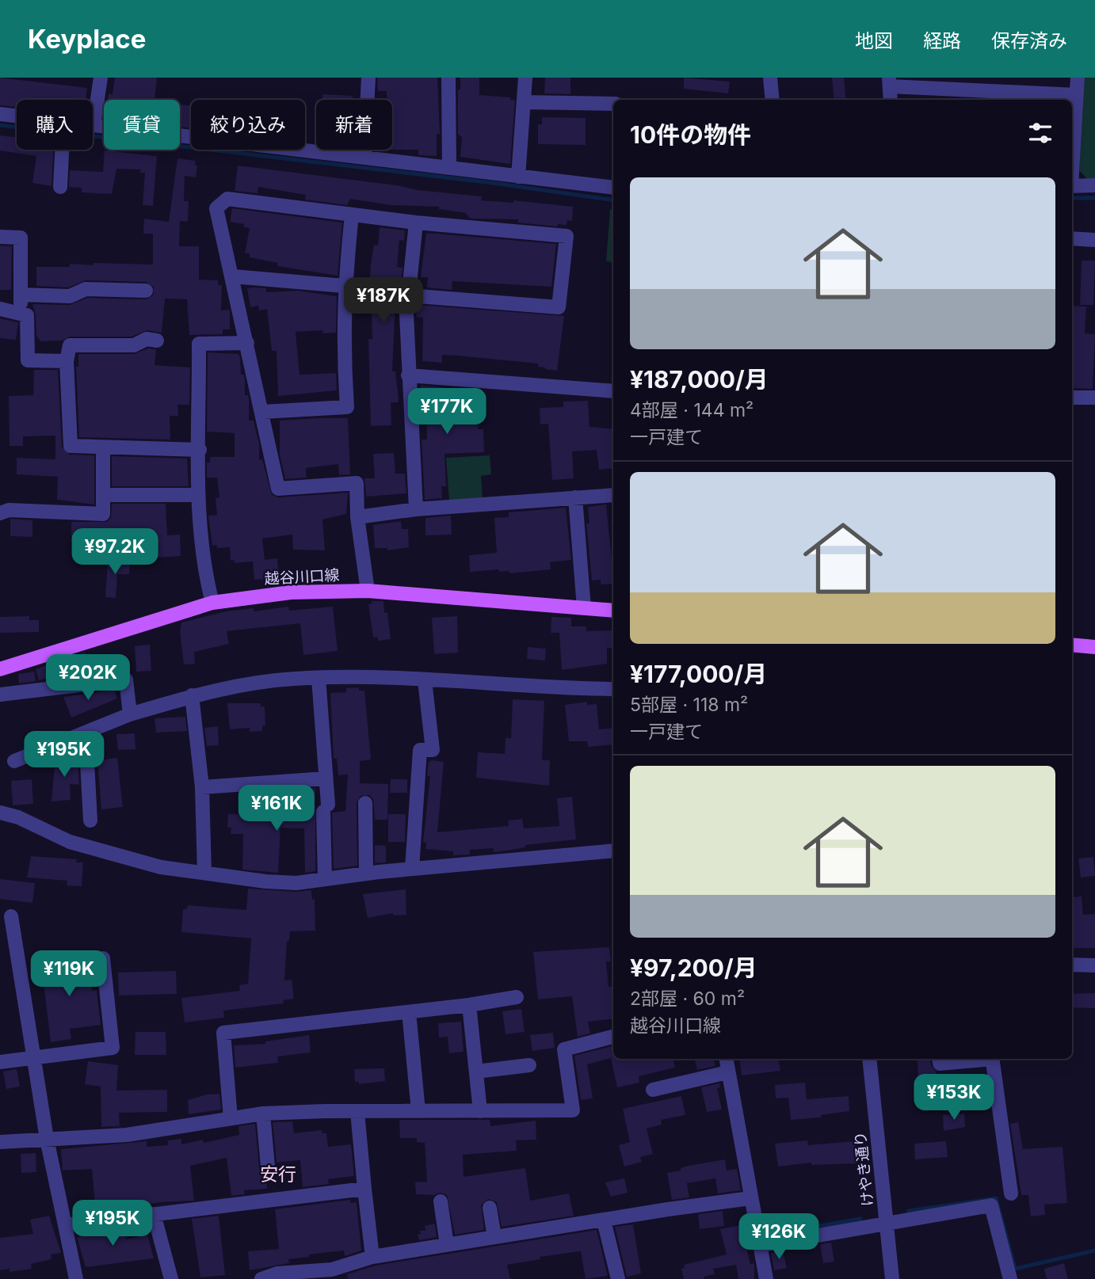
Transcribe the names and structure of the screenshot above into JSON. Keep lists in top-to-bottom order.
{
  "streets": {
    "main road": ["越谷川口線"],
    "street": ["けやき通り"]
  },
  "districts": ["安行"],
  "page": {
    "header": "Keyplace",
    "nav": ["地図", "経路", "保存済み"],
    "chip": [
      "購入",
      "賃貸",
      "絞り込み",
      "新着"
    ],
    "heading": "10件の物件",
    "list": [
      {
        "name": "¥187,000/月",
        "note": "4部屋 · 144 m² · 一戸建て"
      },
      {
        "name": "¥177,000/月",
        "note": "5部屋 · 118 m² · 一戸建て"
      },
      {
        "name": "¥97,200/月",
        "note": "2部屋 · 60 m² · 越谷川口線"
      }
    ],
    "price": [
      "¥187K",
      "¥177K",
      "¥97.2K",
      "¥202K",
      "¥195K",
      "¥161K",
      "¥119K",
      "¥153K",
      "¥195K",
      "¥126K"
    ]
  }
}
